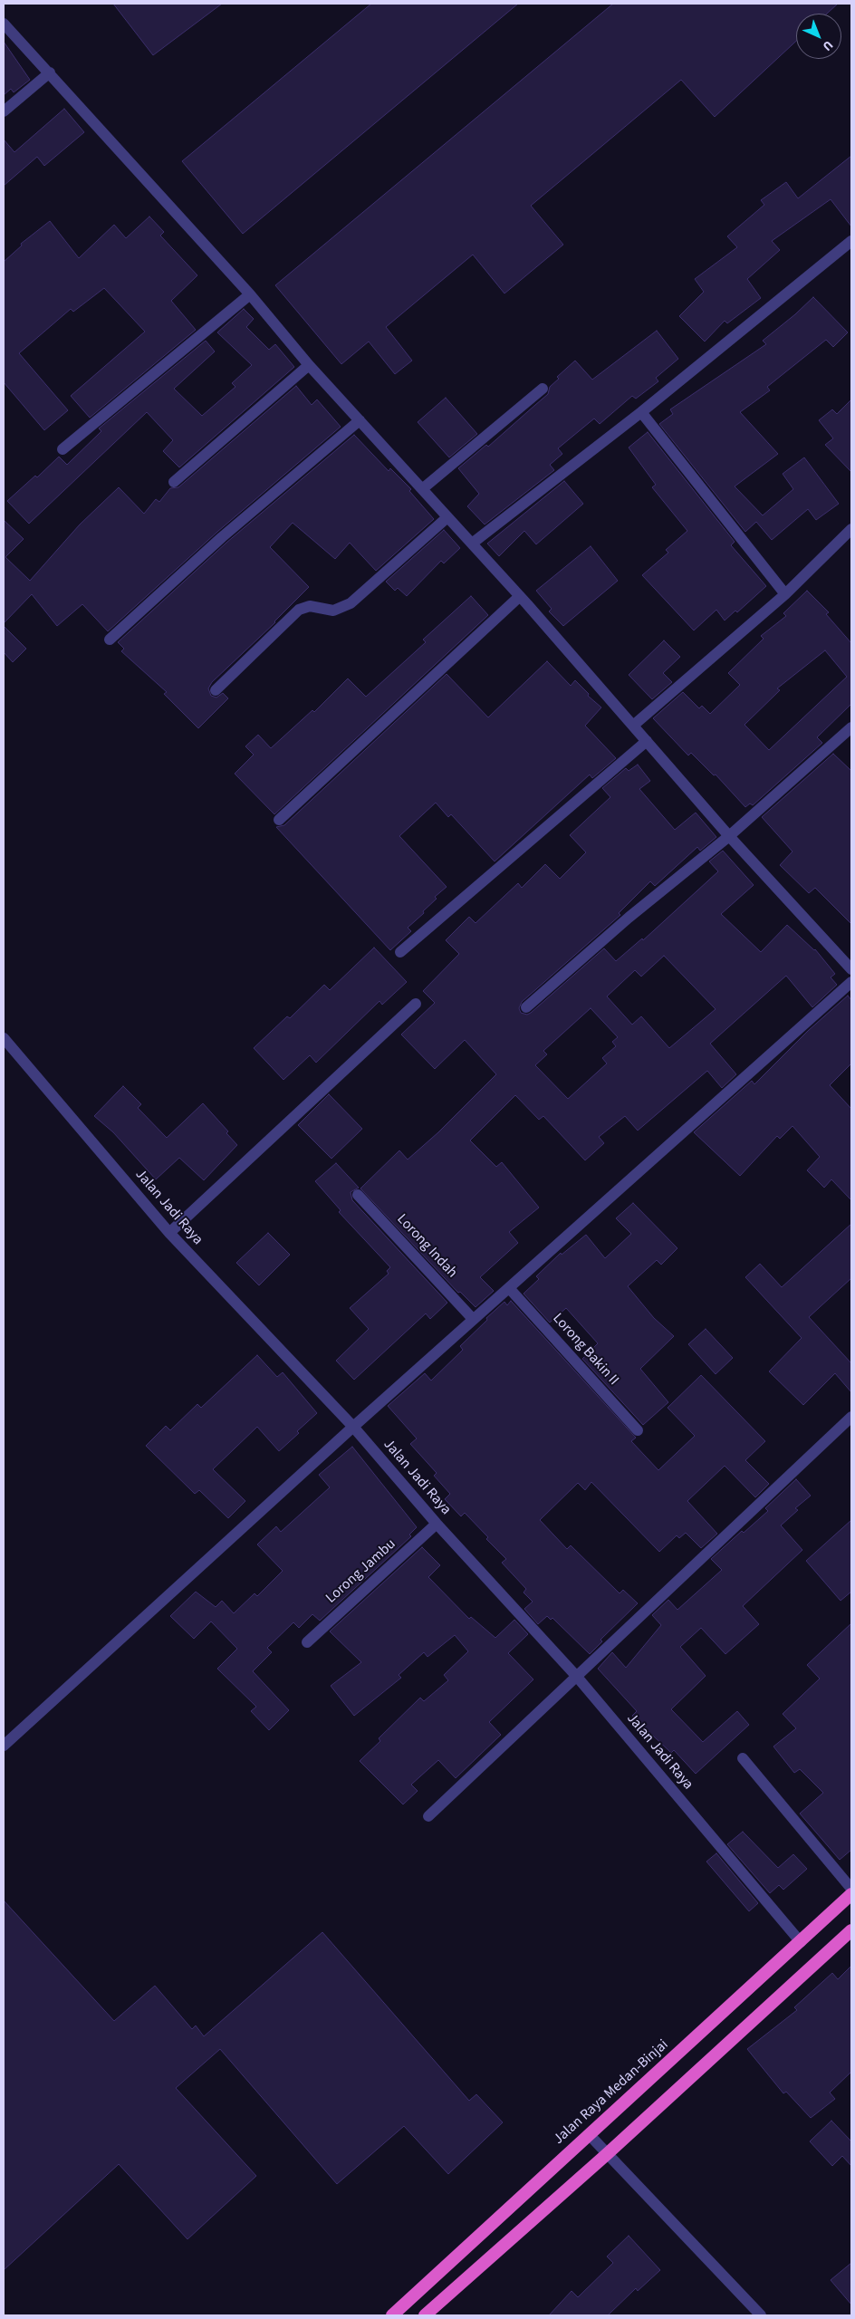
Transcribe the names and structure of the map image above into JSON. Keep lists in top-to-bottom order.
{
  "streets": {
    "highway": ["Jalan Raya Medan-Binjai"],
    "street": [
      "Jalan Jadi Raya",
      "Lorong Indah",
      "Lorong Bakin II",
      "Lorong Jambu"
    ]
  },
  "crossings": [
    ["Jalan Jadi Raya", "Lorong Jambu"],
    ["Jalan Jadi Raya", "Jalan Raya Medan-Binjai"]
  ],
  "north": "bottom right"
}
